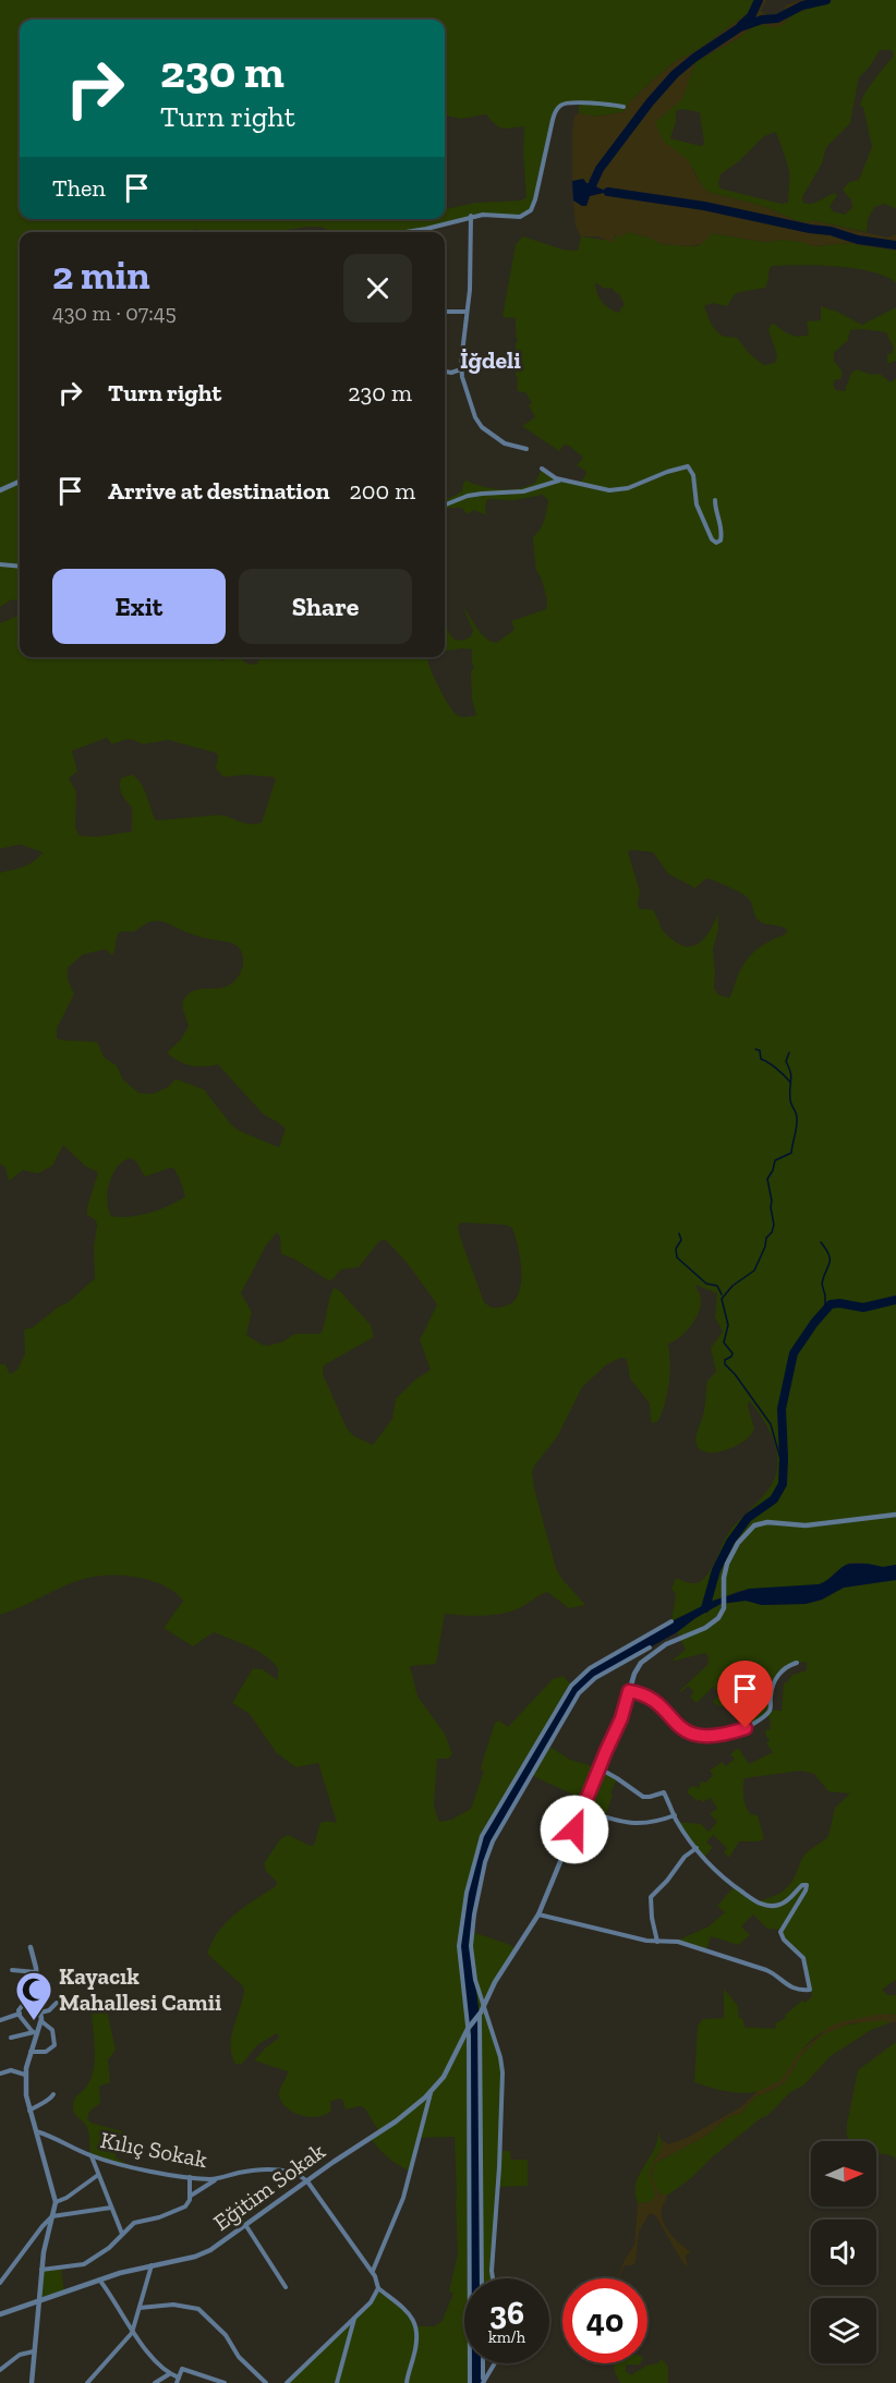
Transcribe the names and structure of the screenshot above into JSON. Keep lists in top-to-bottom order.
{
  "streets": {
    "street": ["Kılıç Sokak", "Eğitim Sokak"]
  },
  "crossings": [
    ["Kılıç Sokak", "Eğitim Sokak"]
  ],
  "districts": ["İğdeli"],
  "places": {
    "mosque": ["Kayacık Mahallesi Camii"]
  },
  "north": "right",
  "page": {
    "turn": ["230 m", "Turn right"],
    "then": "Then",
    "heading": ["2 min", "430 m · 07:45"],
    "list": [
      {
        "name": "Turn right",
        "value": "230 m"
      },
      {
        "name": "Arrive at destination",
        "value": "200 m"
      }
    ],
    "buttons": ["Exit", "Share"],
    "speed": "36 km/h",
    "limit": "40"
  }
}
